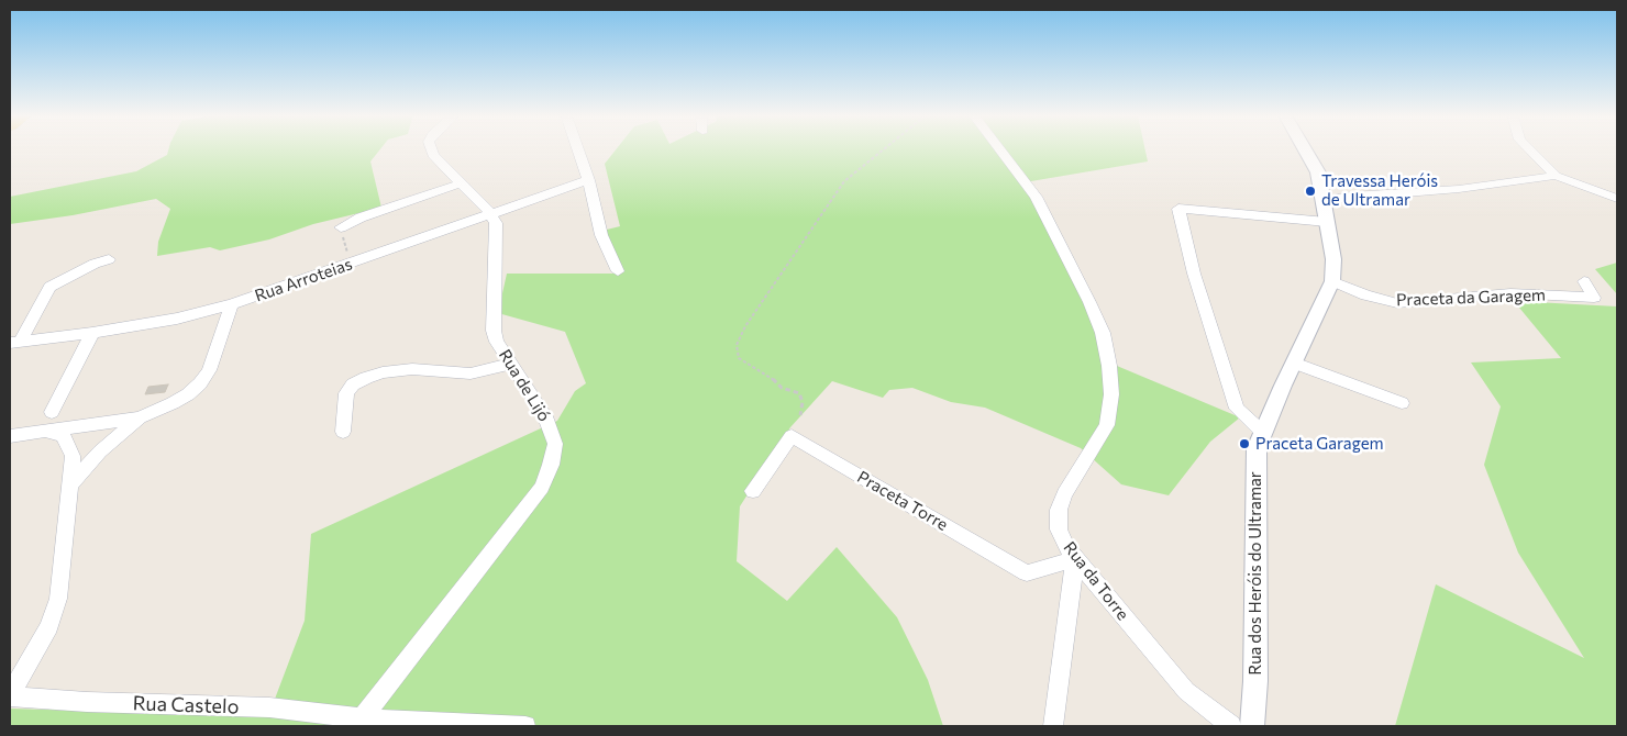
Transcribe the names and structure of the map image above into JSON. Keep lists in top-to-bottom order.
{
  "streets": {
    "street": [
      "Rua Arroteias",
      "Praceta da Garagem",
      "Rua de Lijó",
      "Praceta Torre",
      "Rua dos Heróis do Ultramar",
      "Rua da Torre",
      "Rua Castelo"
    ]
  },
  "crossings": [
    ["Rua Arroteias", "Rua de Lijó"],
    ["Praceta da Garagem", "Rua dos Heróis do Ultramar"],
    ["Rua de Lijó", "Rua Castelo"],
    ["Praceta Torre", "Rua da Torre"]
  ],
  "places": ["Travessa Heróis de Ultramar", "Praceta Garagem"]
}
